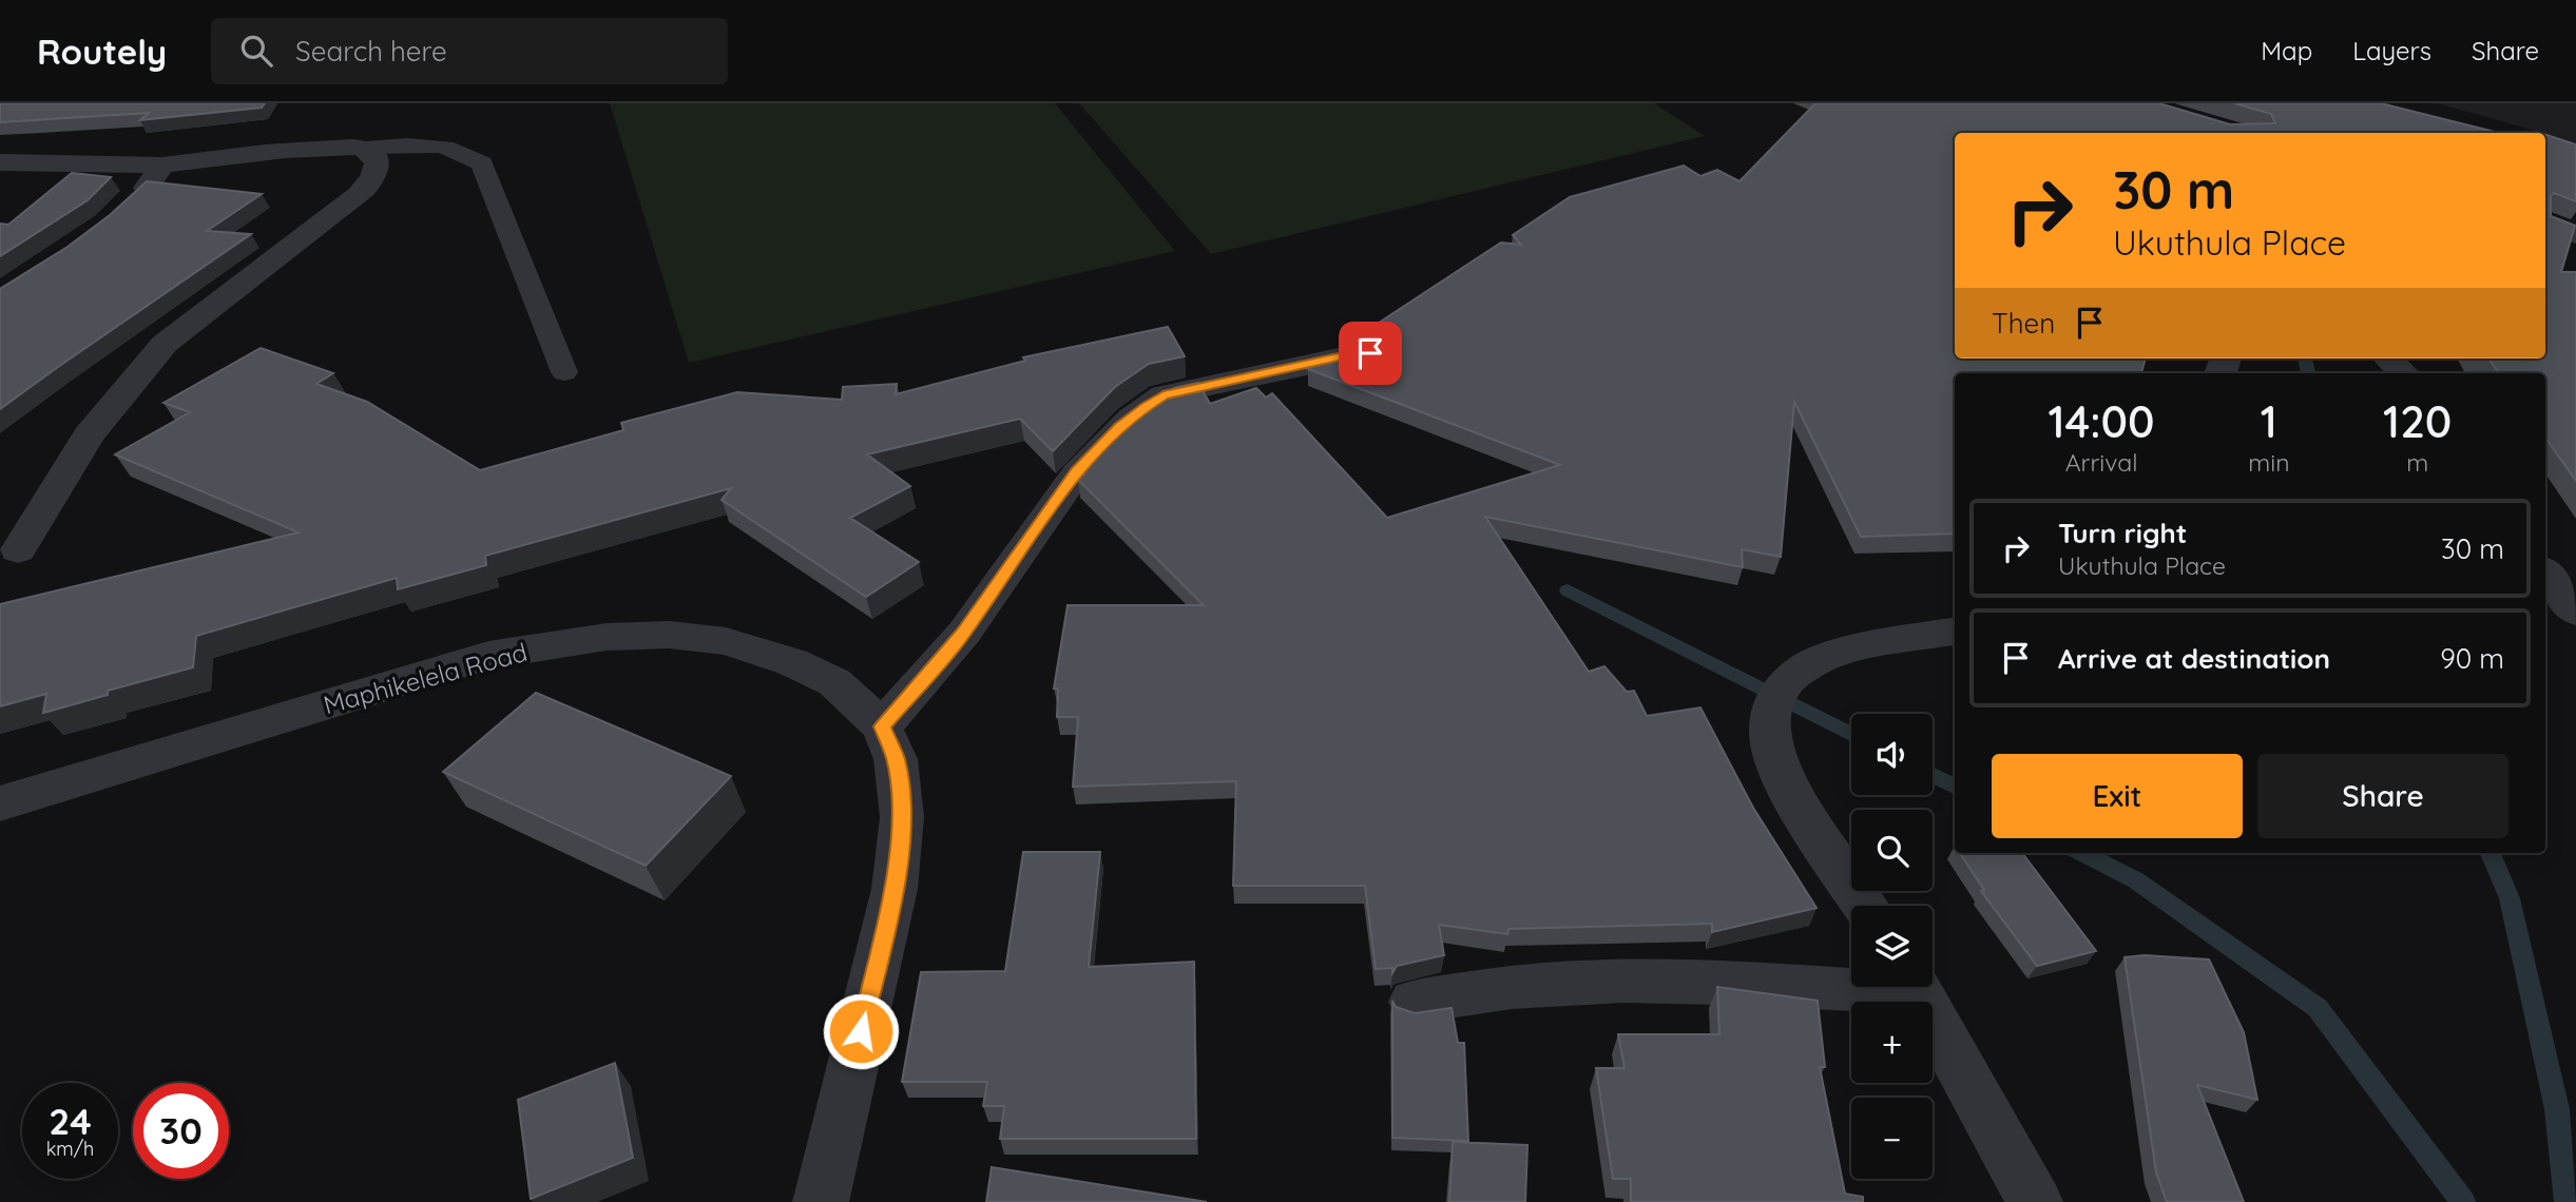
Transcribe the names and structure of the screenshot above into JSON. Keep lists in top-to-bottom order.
{
  "streets": {
    "street": ["Maphikelela Road"]
  },
  "page": {
    "header": "Routely",
    "search": "Search here",
    "nav": ["Map", "Layers", "Share"],
    "turn": ["30 m", "Ukuthula Place"],
    "then": "Then",
    "eta": [
      "14:00",
      "Arrival",
      "1",
      "min",
      "120",
      "m"
    ],
    "list": [
      {
        "name": "Turn right",
        "note": "Ukuthula Place",
        "value": "30 m"
      },
      {
        "name": "Arrive at destination",
        "value": "90 m"
      }
    ],
    "map_buttons": ["+", "−"],
    "buttons": ["Exit", "Share"],
    "speed": "24 km/h",
    "limit": "30"
  }
}
